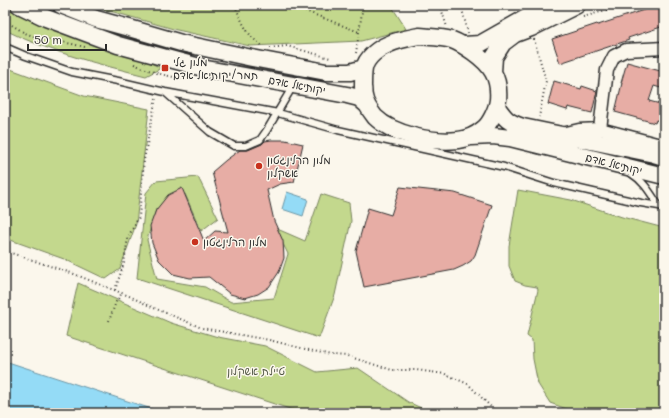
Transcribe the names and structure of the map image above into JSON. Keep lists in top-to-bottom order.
{
  "streets": {
    "main road": ["יקותיאל אדם"]
  },
  "parks": ["טיילת אשקלון"],
  "places": {
    "transit": ["מלון גלי תמר/יקותיאל אדם"],
    "other": ["מלון הרלינגטון אשקלון", "מלון הרלינגטון"]
  },
  "scale_bar": "50 m"
}
